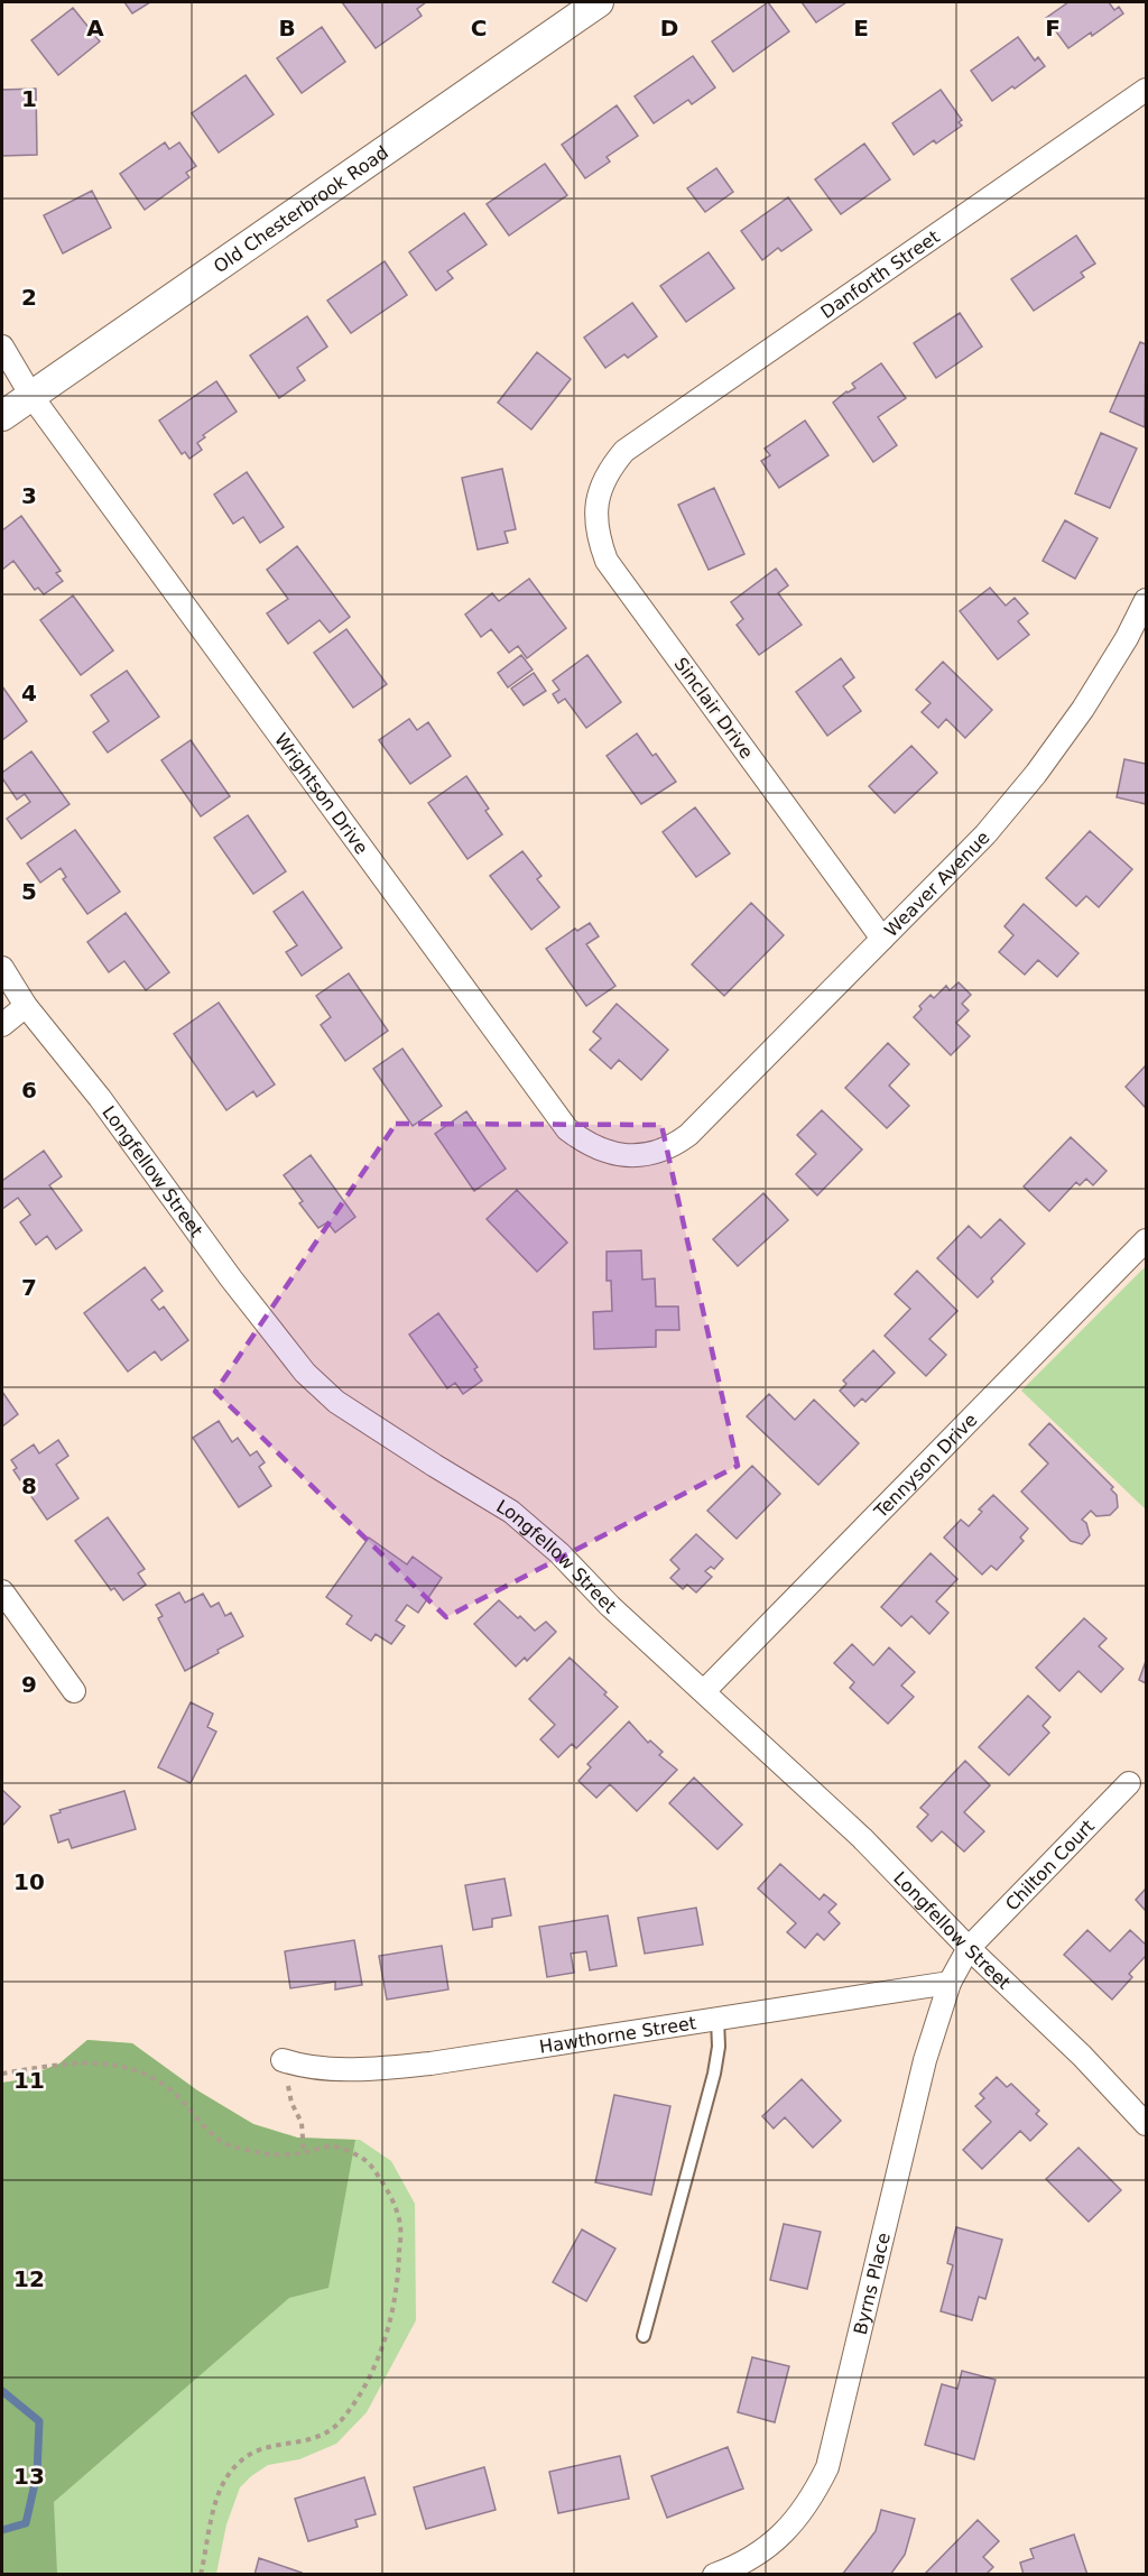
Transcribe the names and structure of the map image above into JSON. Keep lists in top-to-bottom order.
{
  "streets": {
    "street": [
      "Old Chesterbrook Road",
      "Danforth Street",
      "Sinclair Drive",
      "Wrightson Drive",
      "Weaver Avenue",
      "Longfellow Street",
      "Tennyson Drive",
      "Chilton Court",
      "Hawthorne Street",
      "Byrns Place"
    ]
  },
  "crossings": [
    ["Old Chesterbrook Road", "Wrightson Drive"],
    ["Danforth Street", "Sinclair Drive"],
    ["Sinclair Drive", "Weaver Avenue"],
    ["Wrightson Drive", "Weaver Avenue"],
    ["Longfellow Street", "Tennyson Drive"],
    ["Longfellow Street", "Chilton Court"],
    ["Longfellow Street", "Byrns Place"],
    ["Chilton Court", "Byrns Place"],
    ["Hawthorne Street", "Byrns Place"]
  ],
  "grid": {
    "columns": [
      "A",
      "B",
      "C",
      "D",
      "E",
      "F"
    ],
    "rows": [
      "1",
      "2",
      "3",
      "4",
      "5",
      "6",
      "7",
      "8",
      "9",
      "10",
      "11",
      "12",
      "13"
    ]
  }
}
